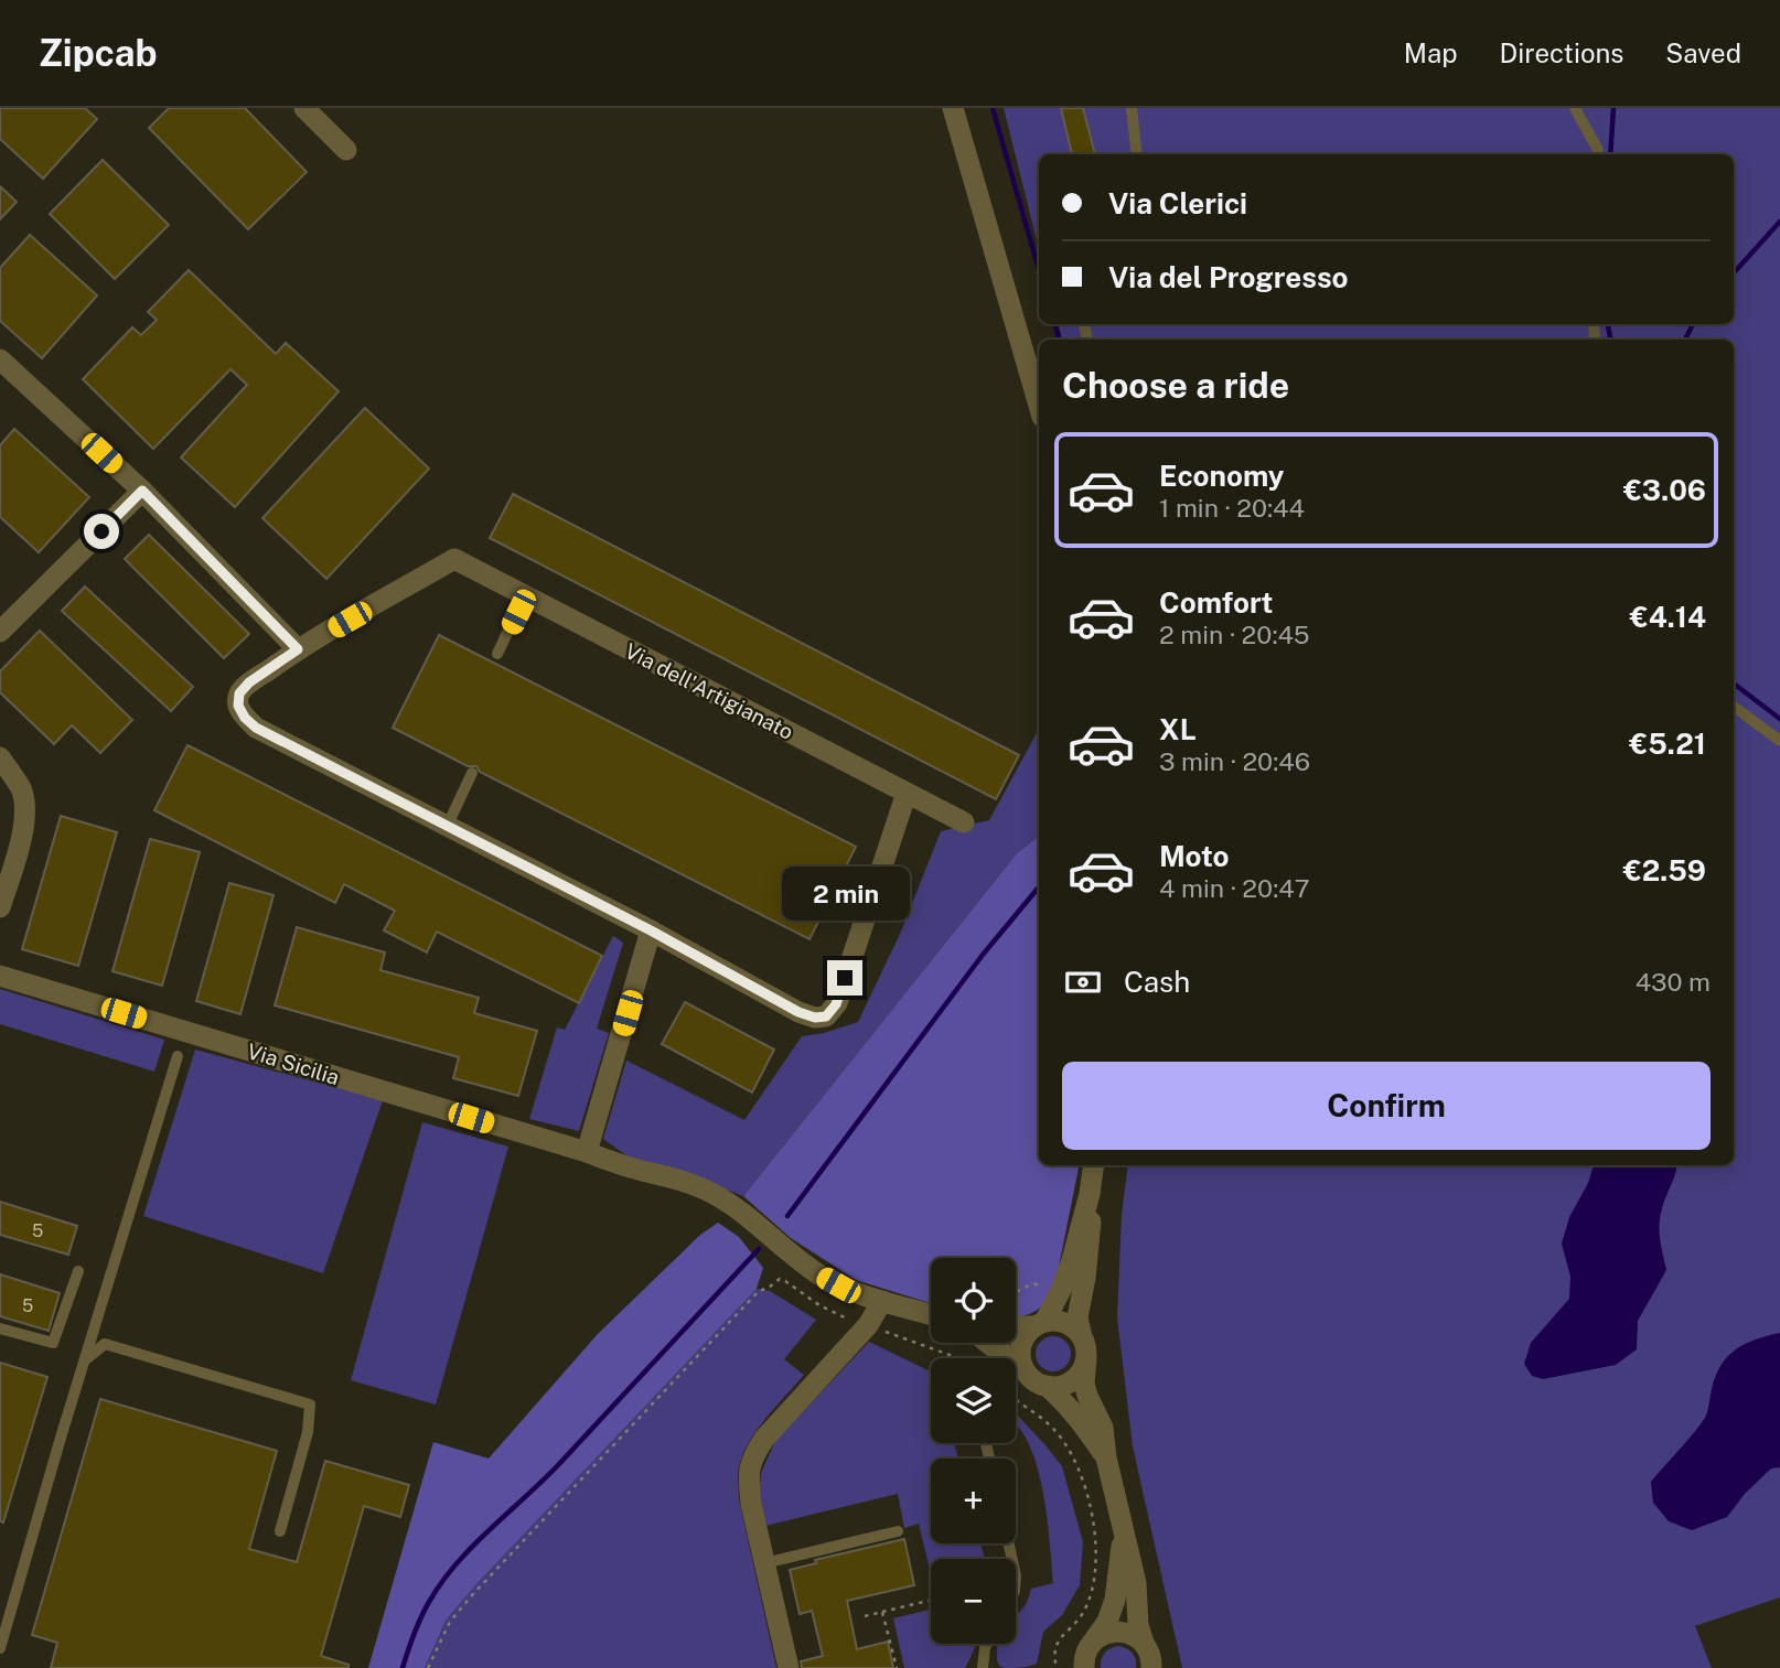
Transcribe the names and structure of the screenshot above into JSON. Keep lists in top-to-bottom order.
{
  "streets": {
    "street": ["Via dell'Artigianato", "Via Sicilia"]
  },
  "house_numbers": ["5", "5"],
  "page": {
    "header": "Zipcab",
    "nav": ["Map", "Directions", "Saved"],
    "banner": ["Via Clerici", "Via del Progresso"],
    "heading": "Choose a ride",
    "list": [
      {
        "name": "Economy",
        "note": "1 min · 20:44",
        "value": "€3.06"
      },
      {
        "name": "Comfort",
        "note": "2 min · 20:45",
        "value": "€4.14"
      },
      {
        "name": "XL",
        "note": "3 min · 20:46",
        "value": "€5.21"
      },
      {
        "name": "Moto",
        "note": "4 min · 20:47",
        "value": "€2.59"
      }
    ],
    "bubble": "2 min",
    "pay": ["Cash", "430 m"],
    "buttons": "Confirm",
    "map_buttons": ["+", "−"]
  }
}
